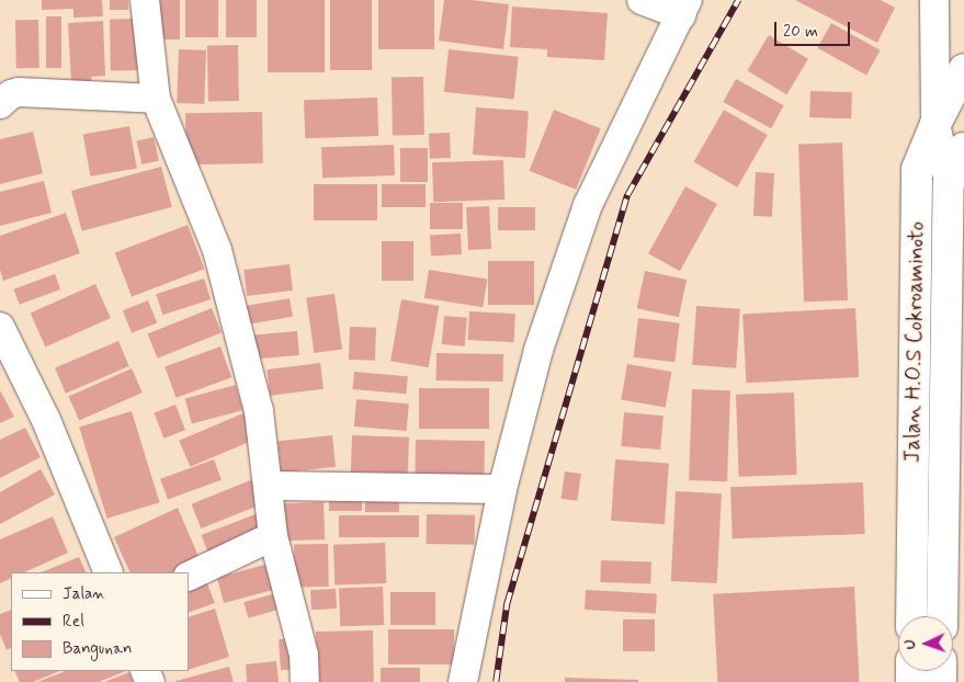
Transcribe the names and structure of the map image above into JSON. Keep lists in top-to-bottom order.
{
  "streets": {
    "main road": ["Jalan H.O.S Cokroaminoto"]
  },
  "legend": ["Jalan", "Rel", "Bangunan"],
  "scale_bar": "20 m",
  "north": "left"
}
